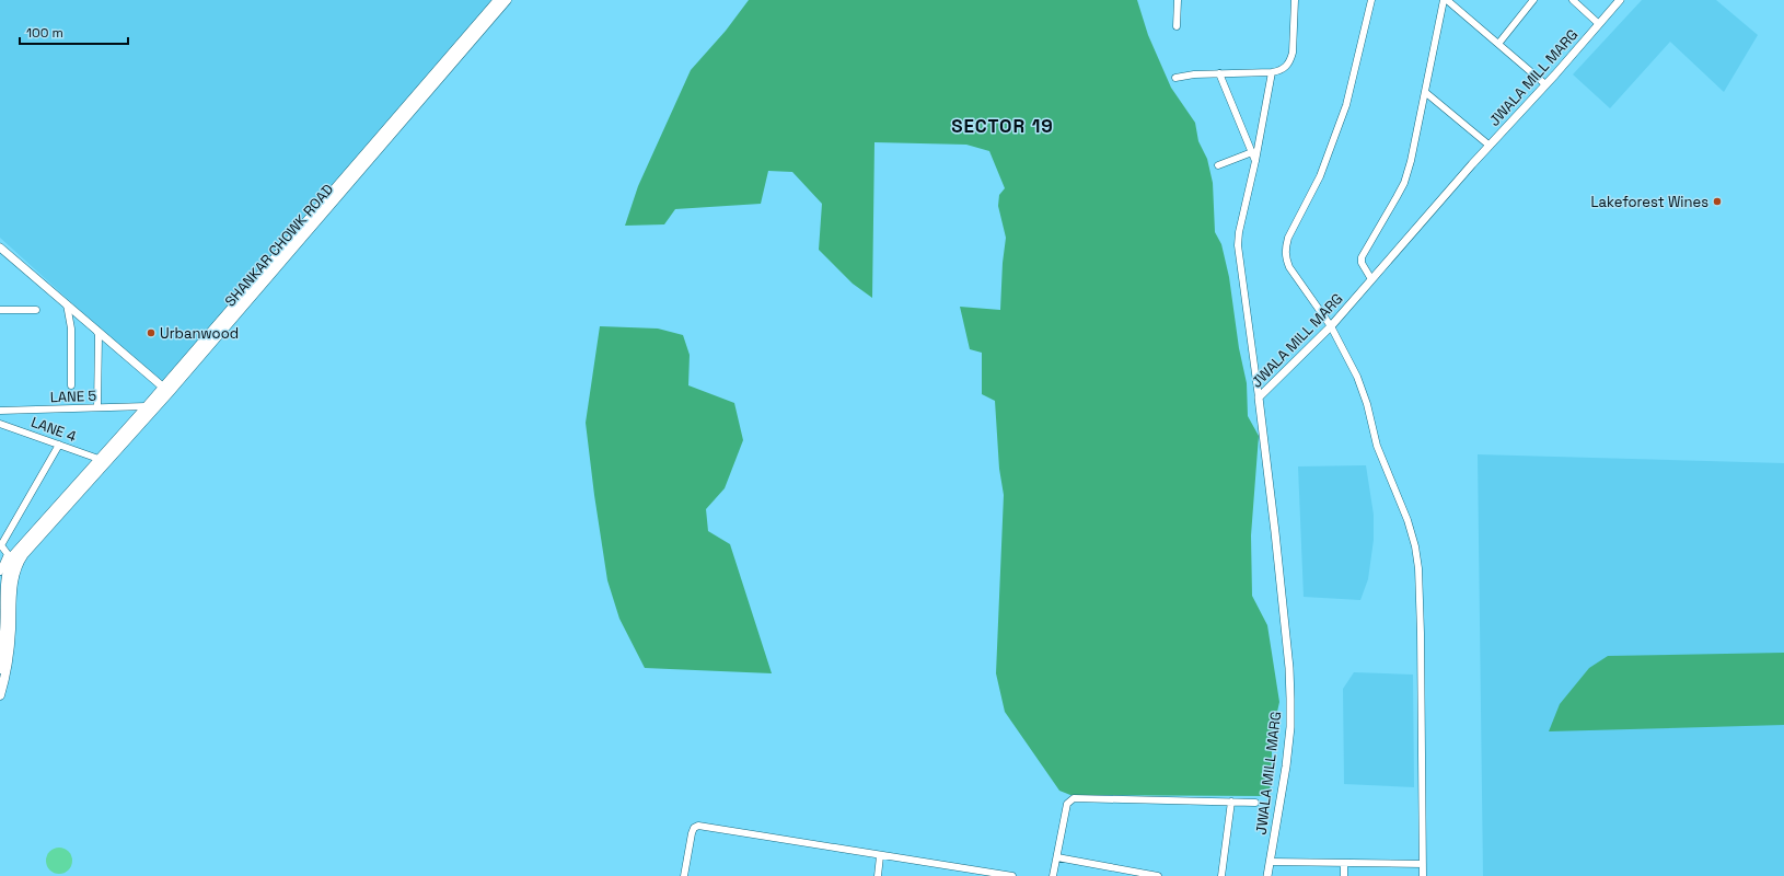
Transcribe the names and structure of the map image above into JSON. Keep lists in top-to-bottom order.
{
  "streets": {
    "main road": ["SHANKAR CHOWK ROAD"],
    "street": ["JWALA MILL MARG", "LANE 5", "LANE 4"]
  },
  "crossings": [
    ["SHANKAR CHOWK ROAD", "LANE 5"],
    ["SHANKAR CHOWK ROAD", "LANE 4"]
  ],
  "districts": ["SECTOR 19"],
  "places": ["Lakeforest Wines", "Urbanwood"],
  "scale_bar": "100 m"
}
